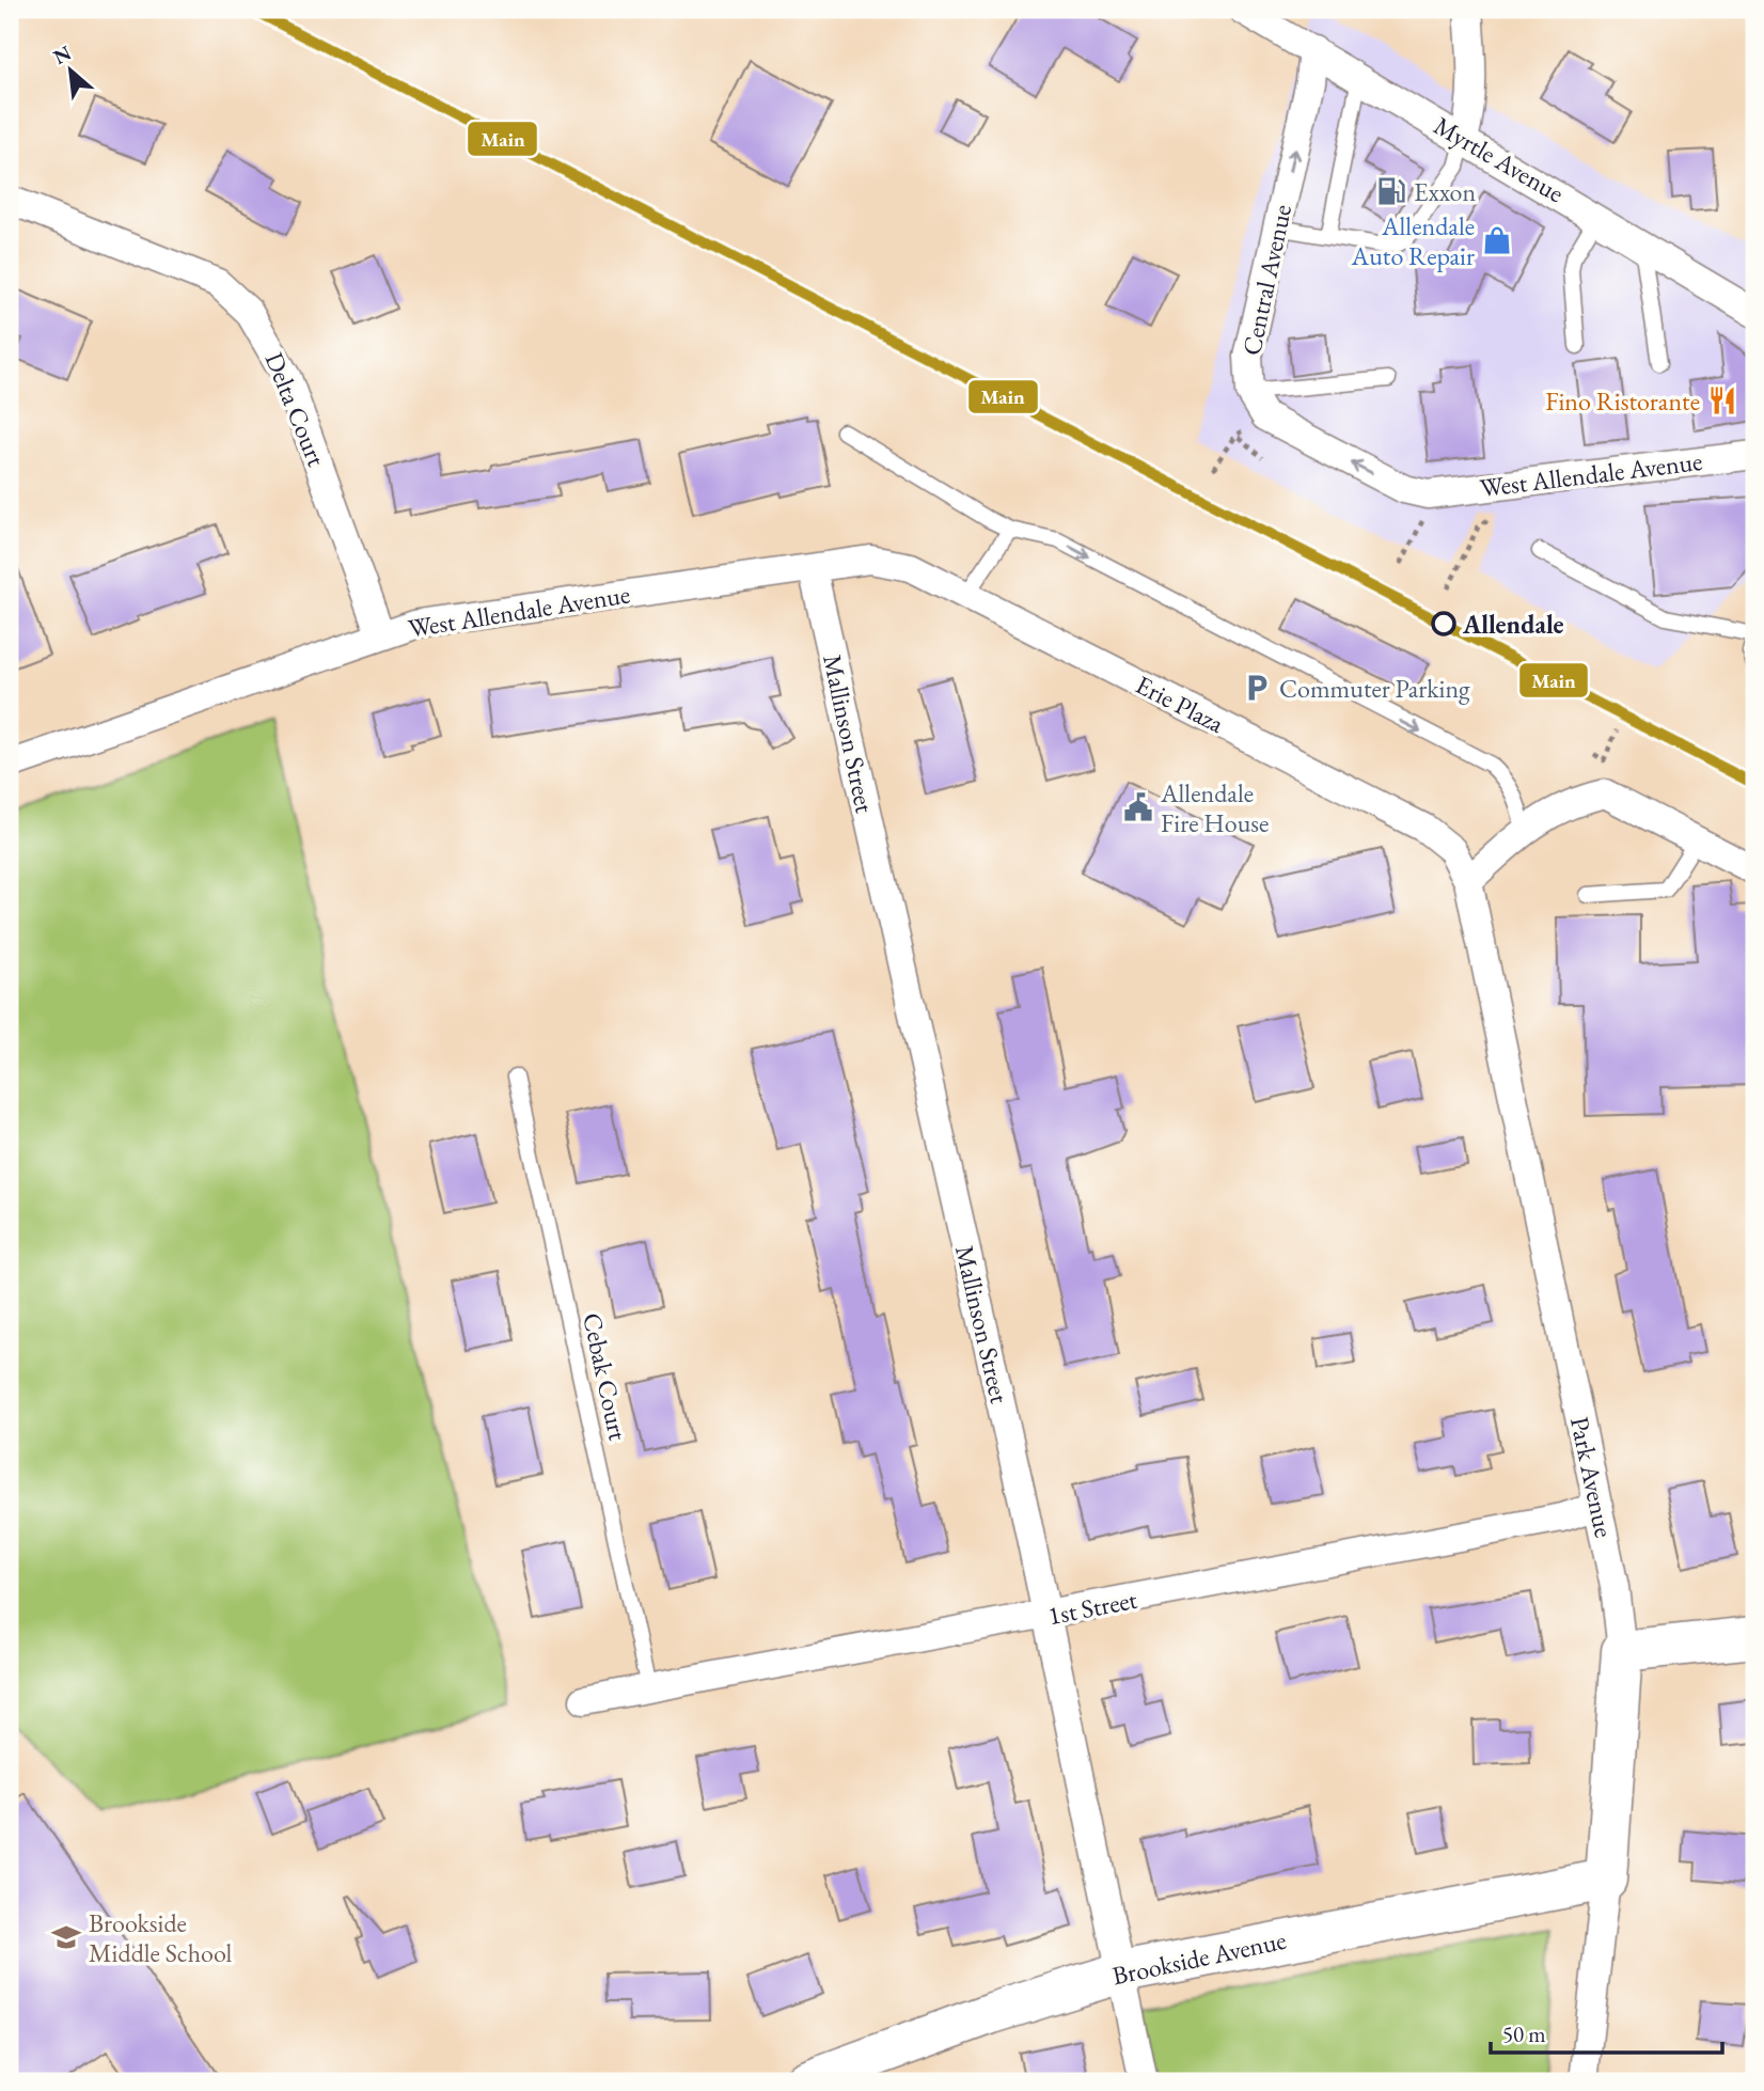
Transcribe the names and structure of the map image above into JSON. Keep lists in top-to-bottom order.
{
  "streets": {
    "main road": ["Park Avenue", "Brookside Avenue"],
    "street": [
      "Myrtle Avenue",
      "Central Avenue",
      "Delta Court",
      "West Allendale Avenue",
      "Erie Plaza",
      "Mallinson Street",
      "1st Street"
    ],
    "lane": ["Cebak Court"]
  },
  "crossings": [
    ["Myrtle Avenue", "Central Avenue"],
    ["Central Avenue", "West Allendale Avenue"],
    ["Delta Court", "West Allendale Avenue"],
    ["West Allendale Avenue", "Erie Plaza"],
    ["West Allendale Avenue", "Mallinson Street"],
    ["Erie Plaza", "Park Avenue"],
    ["Mallinson Street", "1st Street"],
    ["Mallinson Street", "Brookside Avenue"],
    ["Cebak Court", "1st Street"],
    ["Park Avenue", "1st Street"],
    ["Park Avenue", "Brookside Avenue"]
  ],
  "one_way": ["Central Avenue"],
  "places": {
    "fuel station": ["Exxon"],
    "shop": ["Allendale Auto Repair"],
    "restaurant": ["Fino Ristorante"],
    "other": ["Allendale"],
    "parking": ["Commuter Parking"],
    "public building": ["Allendale Fire House"],
    "school or university": ["Brookside Middle School"]
  },
  "lines": ["transit line Main"],
  "scale_bar": "50 m",
  "north": "top left"
}
